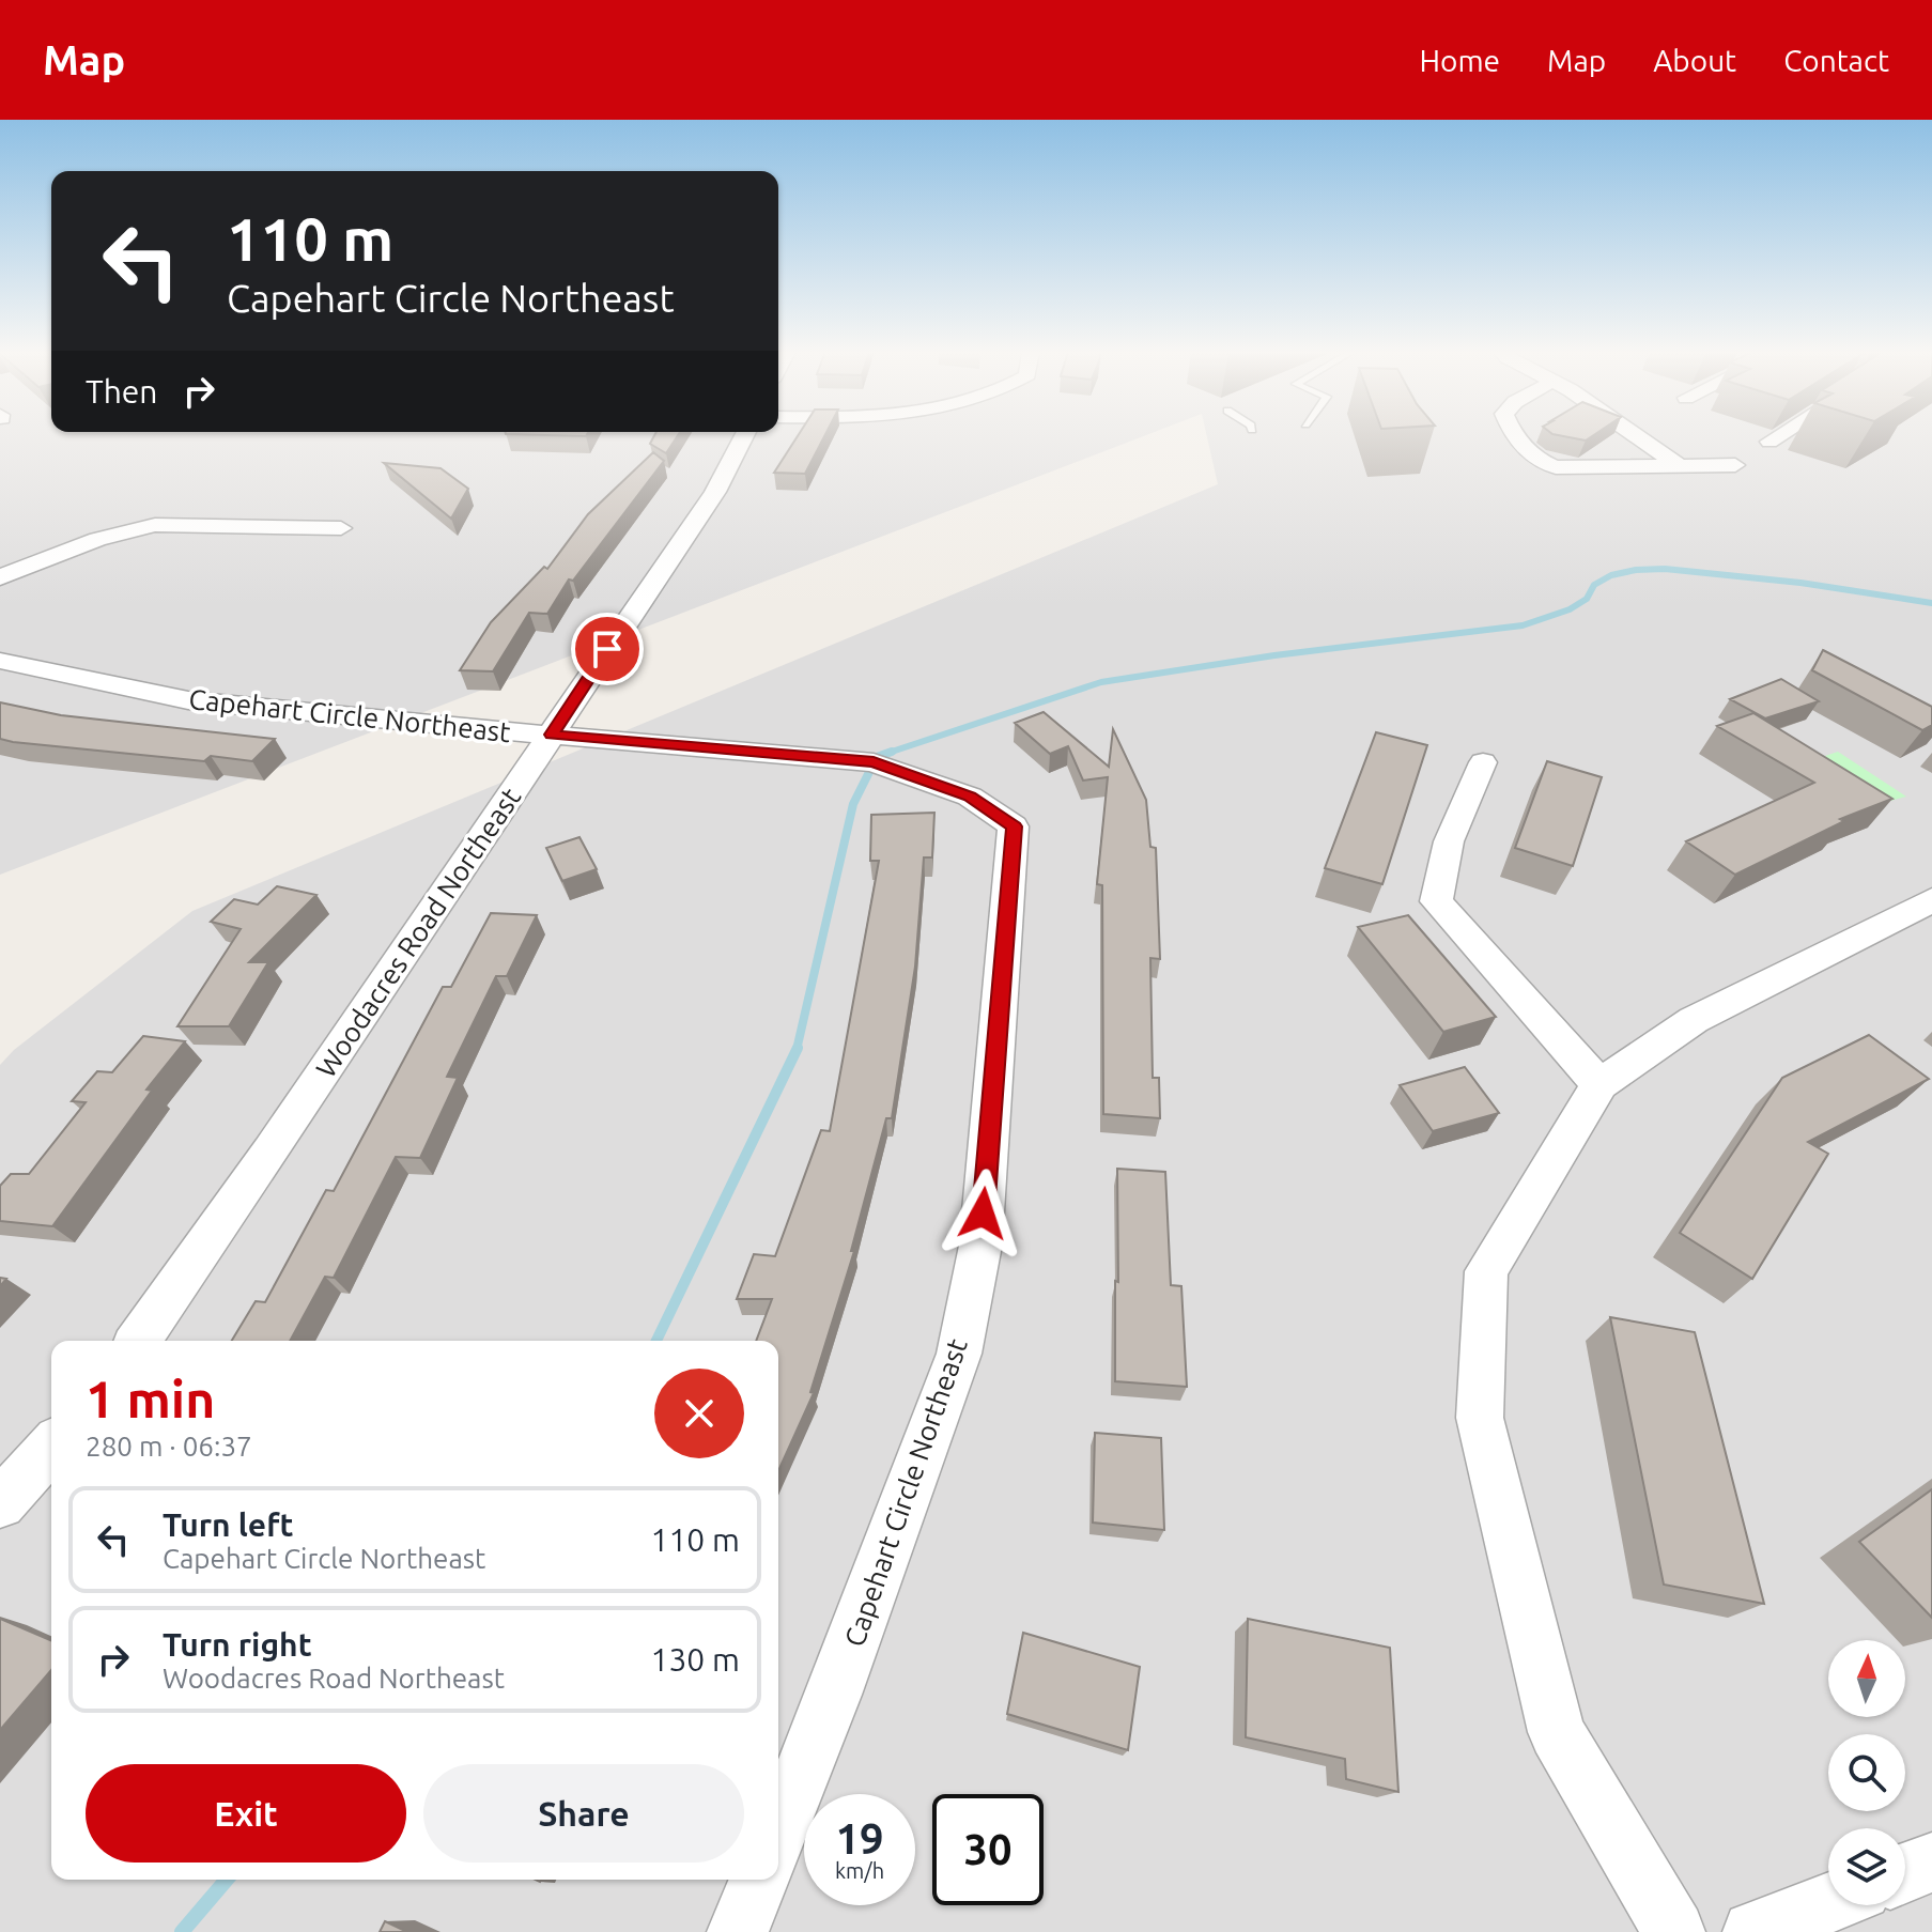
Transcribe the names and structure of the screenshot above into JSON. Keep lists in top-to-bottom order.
{
  "streets": {
    "street": ["Capehart Circle Northeast", "Woodacres Road Northeast"]
  },
  "crossings": [
    ["Capehart Circle Northeast", "Woodacres Road Northeast"]
  ],
  "north": "top",
  "page": {
    "header": "Map",
    "nav": [
      "Home",
      "Map",
      "About",
      "Contact"
    ],
    "turn": ["110 m", "Capehart Circle Northeast"],
    "then": "Then",
    "heading": ["1 min", "280 m · 06:37"],
    "list": [
      {
        "name": "Turn left",
        "note": "Capehart Circle Northeast",
        "value": "110 m"
      },
      {
        "name": "Turn right",
        "note": "Woodacres Road Northeast",
        "value": "130 m"
      }
    ],
    "buttons": ["Exit", "Share"],
    "speed": "19 km/h",
    "limit": "30"
  }
}
